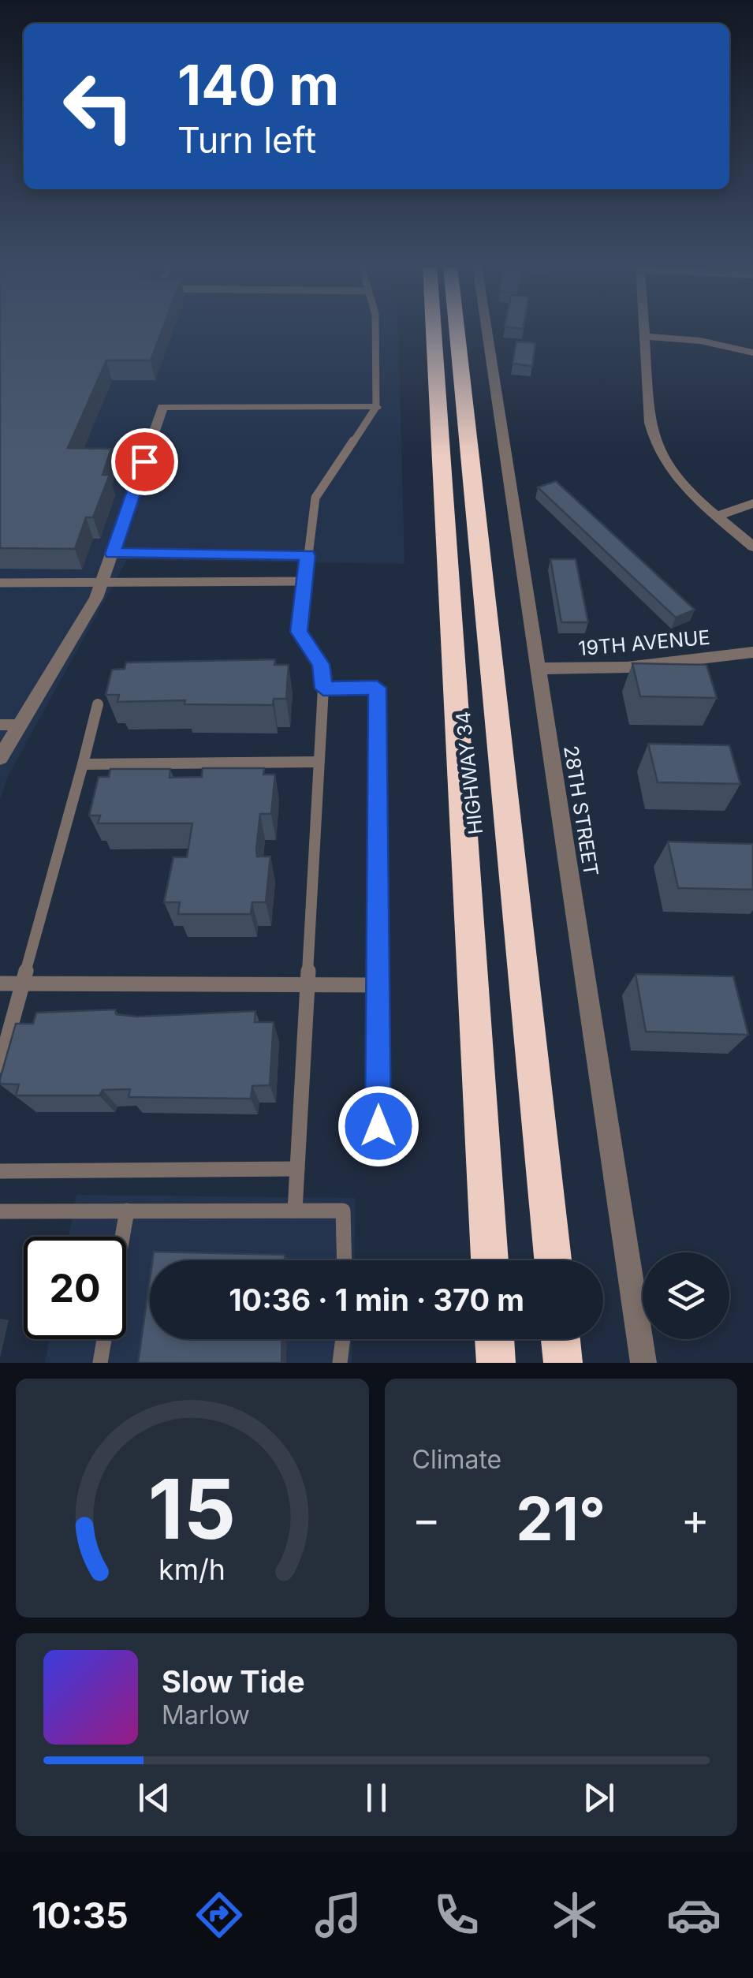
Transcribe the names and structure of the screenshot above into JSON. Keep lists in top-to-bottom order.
{
  "streets": {
    "highway": ["HIGHWAY 34"],
    "street": ["19TH AVENUE", "28TH STREET"]
  },
  "crossings": [
    ["19TH AVENUE", "28TH STREET"]
  ],
  "page": {
    "turn": ["140 m", "Turn left"],
    "limit": "20",
    "trip": "10:36 · 1 min · 370 m",
    "tile": "Climate",
    "heat": ["−", "21°", "+"],
    "song": ["Slow Tide", "Marlow"],
    "tabs": "10:35",
    "gauge": ["15", "km/h"]
  }
}
